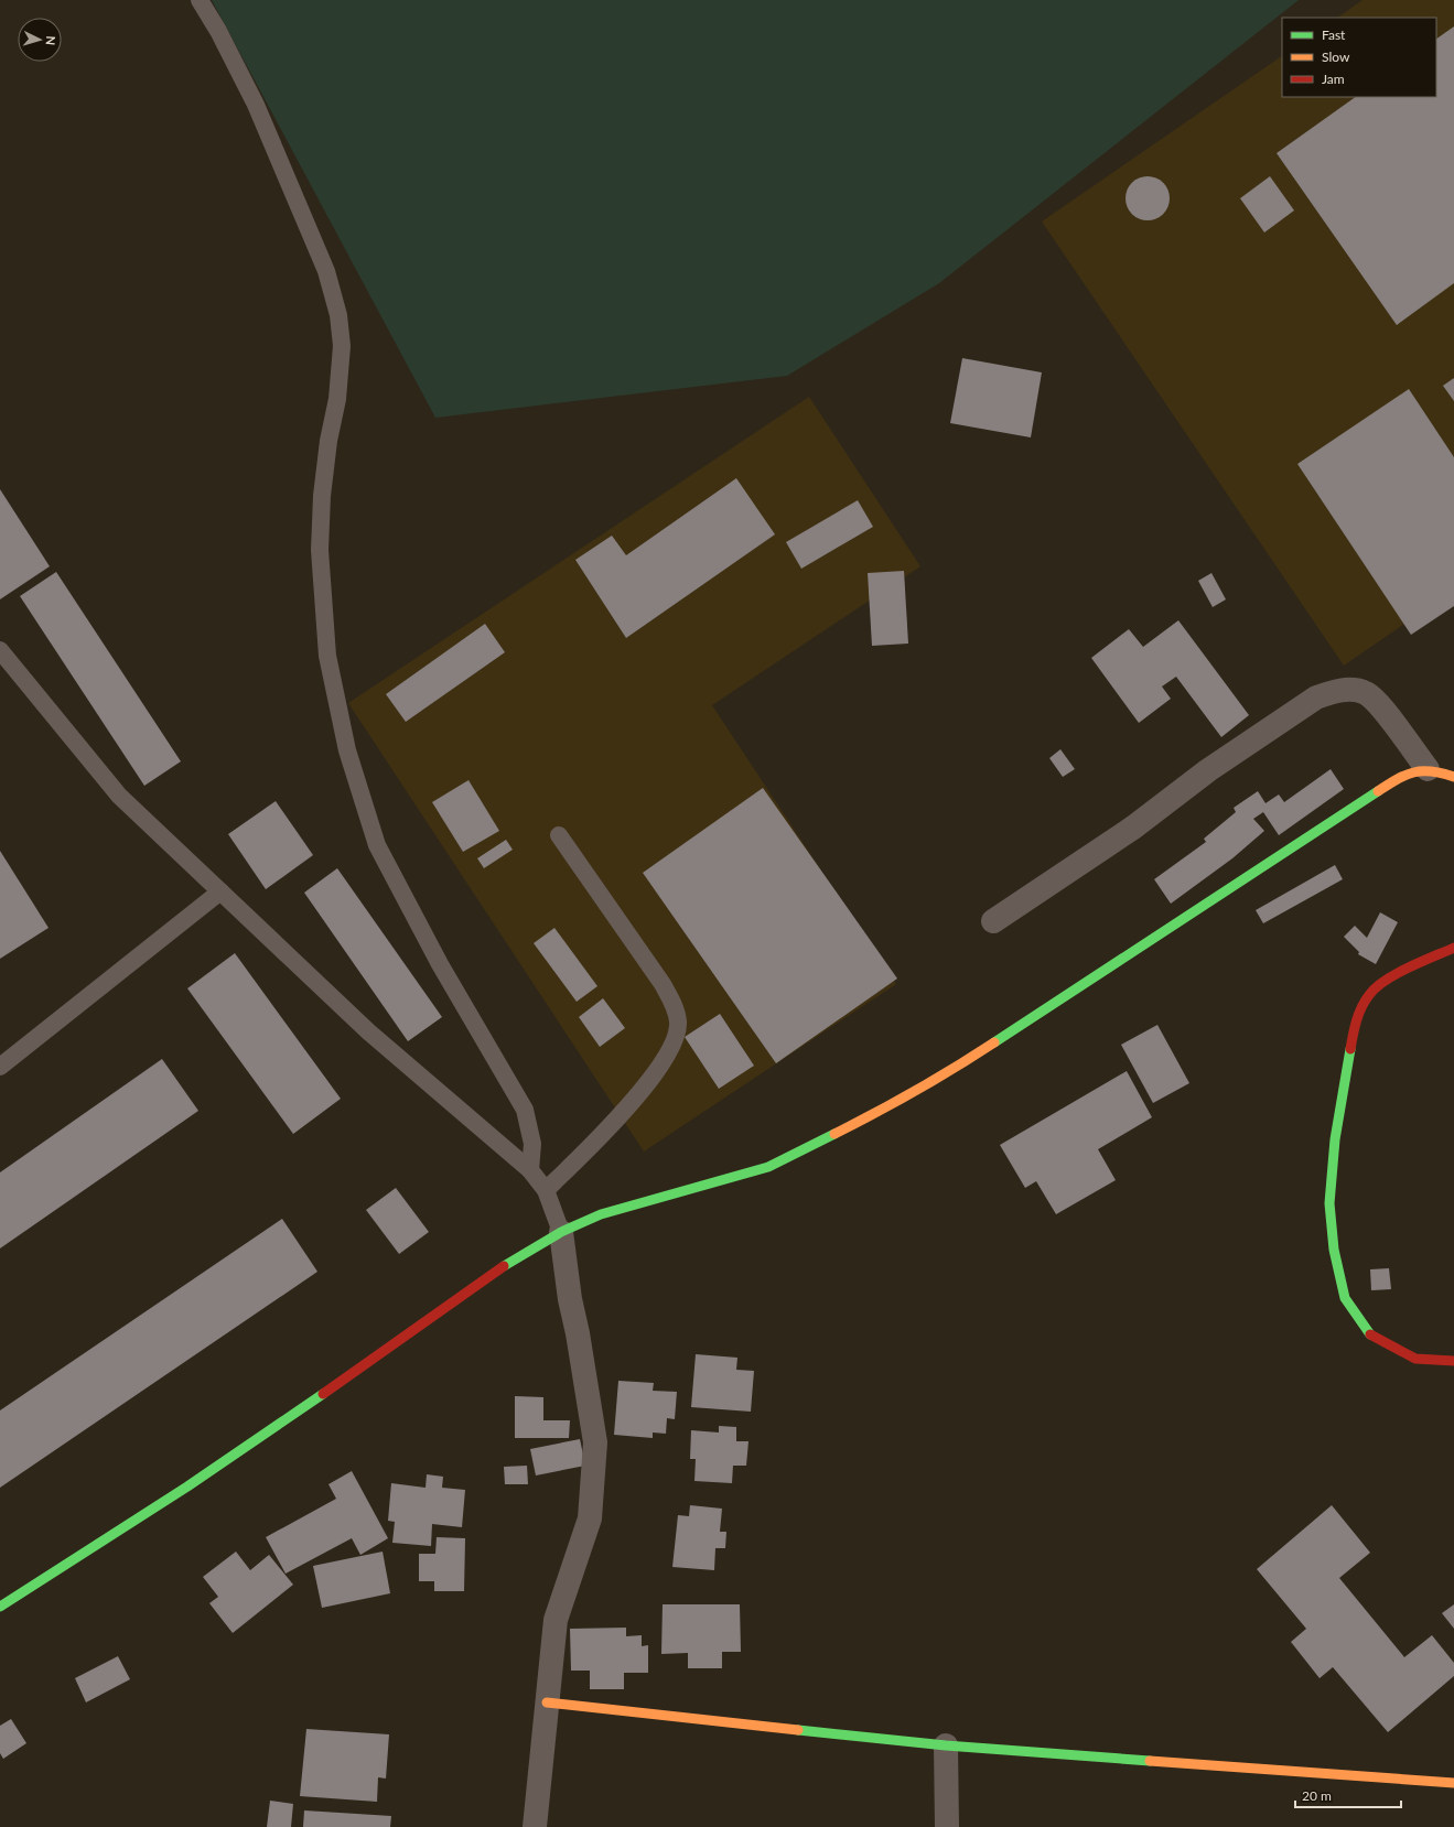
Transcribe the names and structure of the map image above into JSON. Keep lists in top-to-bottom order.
{
  "legend": ["Fast", "Slow", "Jam"],
  "scale_bar": "20 m",
  "north": "right"
}
